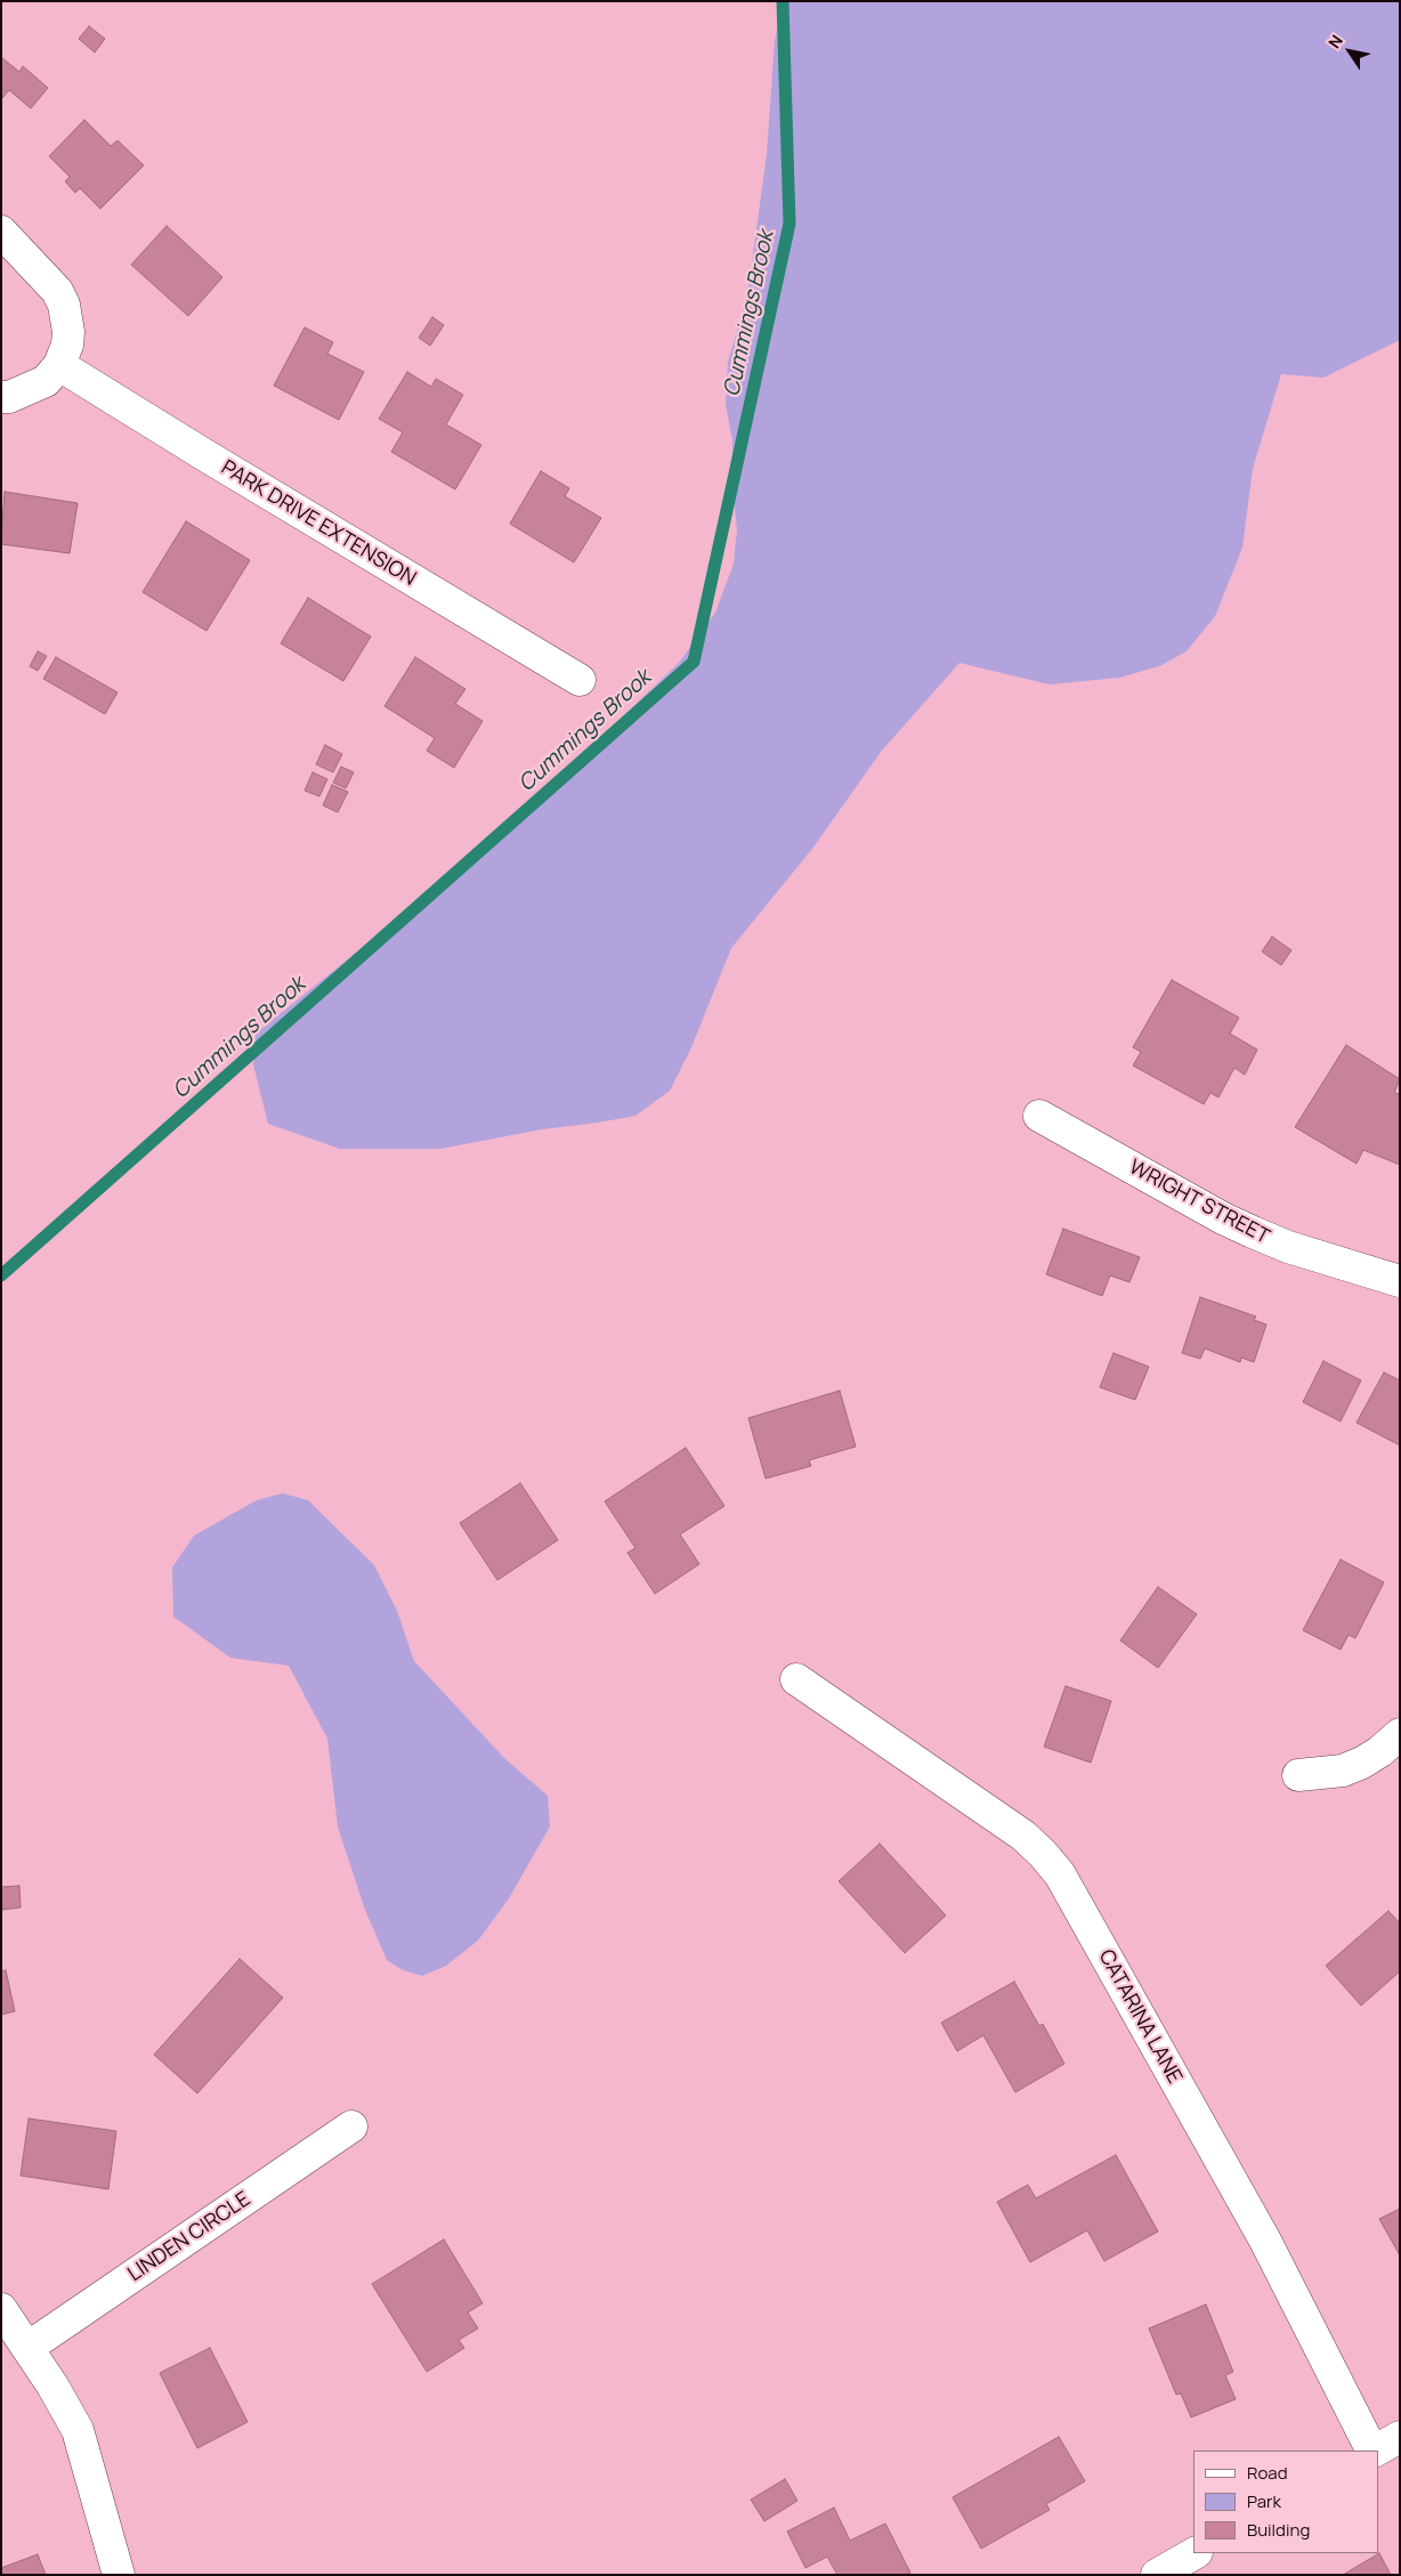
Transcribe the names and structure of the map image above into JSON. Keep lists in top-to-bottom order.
{
  "streets": {
    "street": [
      "PARK DRIVE EXTENSION",
      "WRIGHT STREET",
      "CATARINA LANE",
      "LINDEN CIRCLE"
    ]
  },
  "water": ["Cummings Brook"],
  "legend": ["Road", "Park", "Building"],
  "north": "top left"
}
